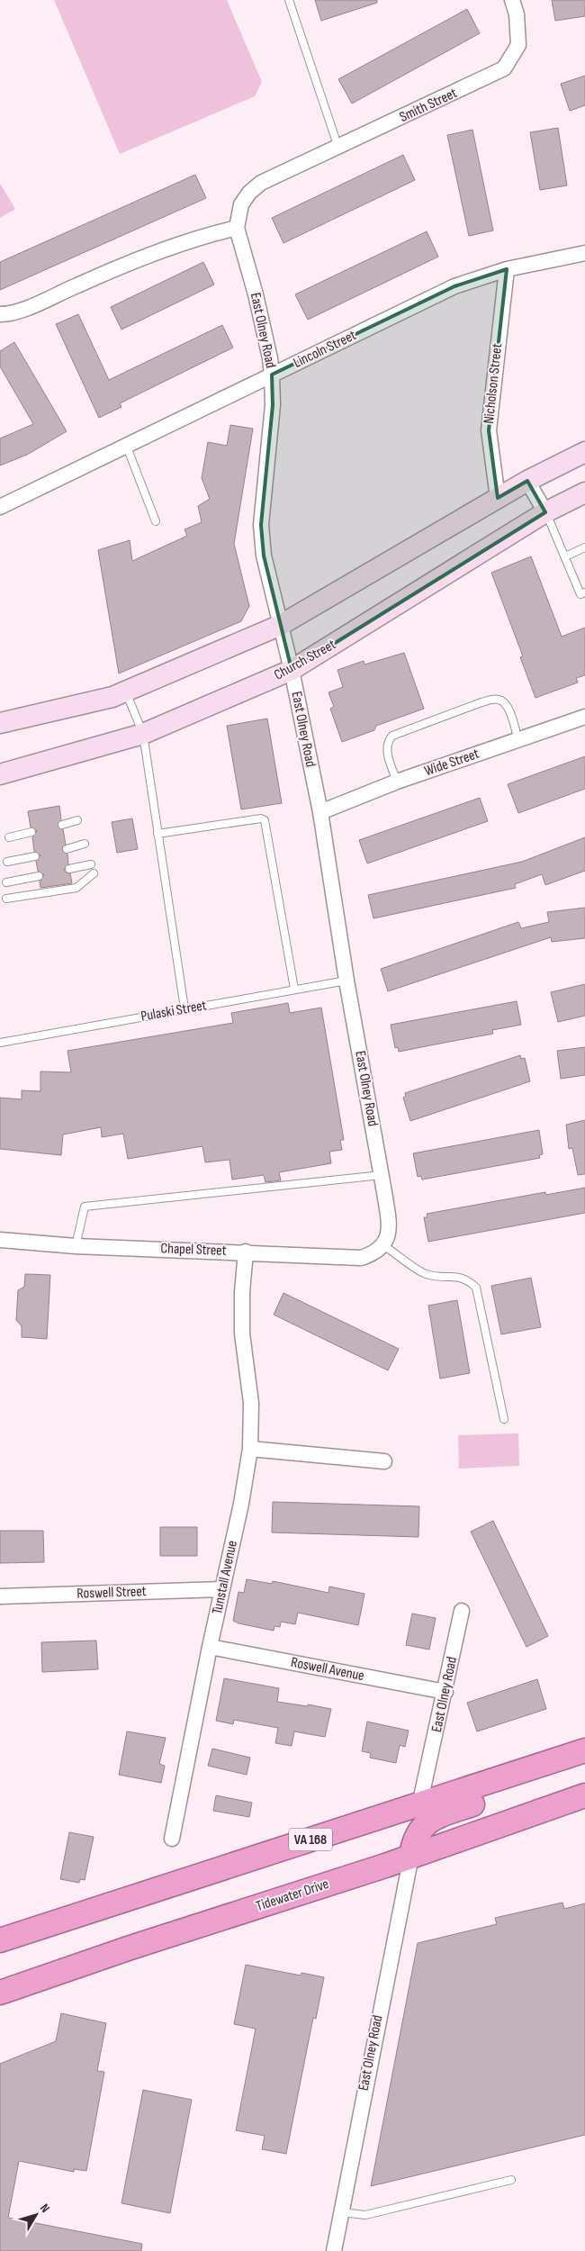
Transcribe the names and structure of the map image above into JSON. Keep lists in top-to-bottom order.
{
  "streets": {
    "highway": ["VA 168", "Tidewater Drive"],
    "main road": ["Church Street"],
    "street": [
      "Smith Street",
      "East Olney Road",
      "Lincoln Street",
      "Nicholson Street",
      "Wide Street",
      "Chapel Street",
      "Tunstall Avenue",
      "Roswell Street",
      "Roswell Avenue"
    ],
    "lane": ["Pulaski Street"]
  },
  "crossings": [
    ["Smith Street", "East Olney Road"],
    ["East Olney Road", "Lincoln Street"],
    ["East Olney Road", "Church Street"],
    ["East Olney Road", "Wide Street"],
    ["East Olney Road", "Pulaski Street"],
    ["East Olney Road", "Chapel Street"],
    ["East Olney Road", "Roswell Avenue"],
    ["East Olney Road", "VA 168"],
    ["East Olney Road", "Tidewater Drive"],
    ["Lincoln Street", "Nicholson Street"],
    ["Tunstall Avenue", "Roswell Street"],
    ["Tunstall Avenue", "Roswell Avenue"]
  ],
  "north": "top right"
}
